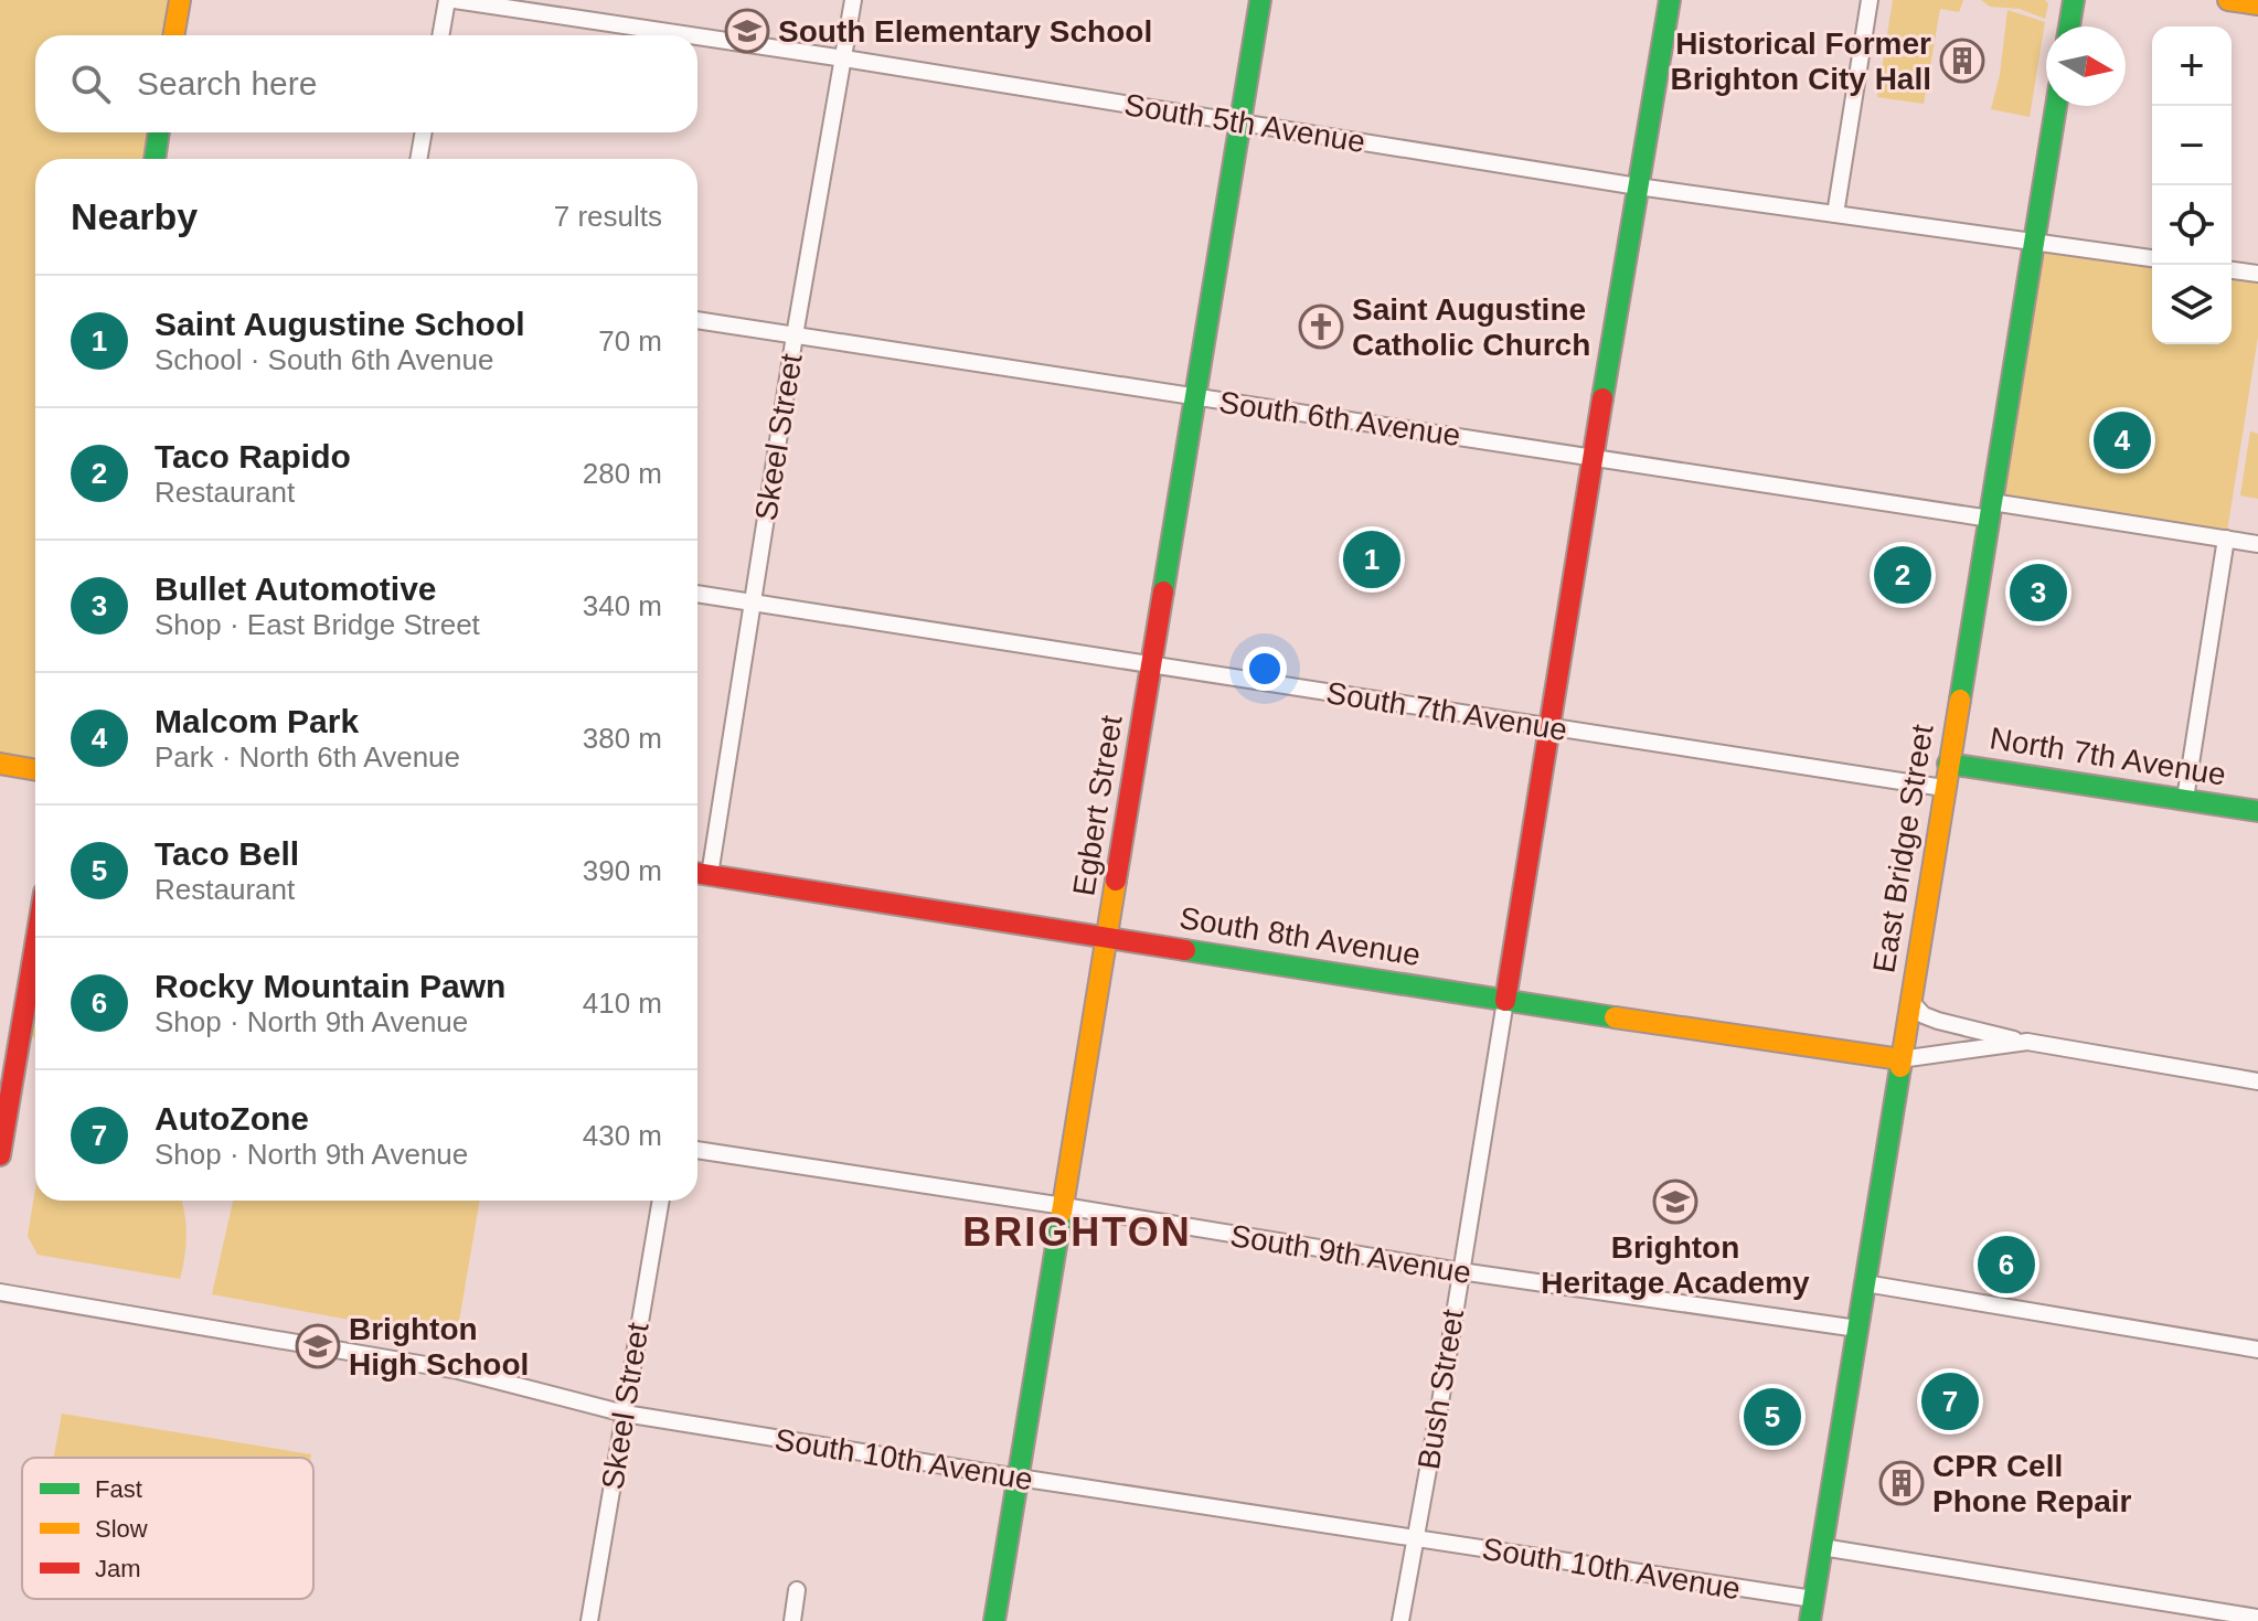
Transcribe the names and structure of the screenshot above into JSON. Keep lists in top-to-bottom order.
{
  "streets": {
    "street": [
      "South 5th Avenue",
      "South 6th Avenue",
      "Skeel Street",
      "South 7th Avenue",
      "North 7th Avenue",
      "Egbert Street",
      "East Bridge Street",
      "South 8th Avenue",
      "South 9th Avenue",
      "Bush Street",
      "South 10th Avenue"
    ]
  },
  "crossings": [
    ["South 5th Avenue", "Skeel Street"],
    ["South 5th Avenue", "Egbert Street"],
    ["South 5th Avenue", "East Bridge Street"],
    ["South 6th Avenue", "Skeel Street"],
    ["South 6th Avenue", "Egbert Street"],
    ["South 6th Avenue", "East Bridge Street"],
    ["Skeel Street", "South 7th Avenue"],
    ["Skeel Street", "South 8th Avenue"],
    ["Skeel Street", "South 10th Avenue"],
    ["South 7th Avenue", "Egbert Street"],
    ["South 7th Avenue", "East Bridge Street"],
    ["North 7th Avenue", "East Bridge Street"],
    ["Egbert Street", "South 8th Avenue"],
    ["Egbert Street", "South 9th Avenue"],
    ["Egbert Street", "South 10th Avenue"],
    ["East Bridge Street", "South 8th Avenue"],
    ["East Bridge Street", "South 9th Avenue"],
    ["East Bridge Street", "South 10th Avenue"],
    ["South 8th Avenue", "Bush Street"],
    ["South 9th Avenue", "Bush Street"],
    ["Bush Street", "South 10th Avenue"]
  ],
  "districts": ["BRIGHTON"],
  "places": {
    "school or university": ["South Elementary School", "Brighton Heritage Academy", "Brighton High School"],
    "building": ["Historical Former Brighton City Hall", "CPR Cell Phone Repair"],
    "church": ["Saint Augustine Catholic Church"]
  },
  "legend": ["Fast", "Slow", "Jam"],
  "north": "right",
  "page": {
    "map_buttons": ["+", "−"],
    "search": "Search here",
    "heading": ["Nearby", "7 results"],
    "list": [
      {
        "mark": "1",
        "name": "Saint Augustine School",
        "note": "School · South 6th Avenue",
        "value": "70 m"
      },
      {
        "mark": "2",
        "name": "Taco Rapido",
        "note": "Restaurant",
        "value": "280 m"
      },
      {
        "mark": "3",
        "name": "Bullet Automotive",
        "note": "Shop · East Bridge Street",
        "value": "340 m"
      },
      {
        "mark": "4",
        "name": "Malcom Park",
        "note": "Park · North 6th Avenue",
        "value": "380 m"
      },
      {
        "mark": "5",
        "name": "Taco Bell",
        "note": "Restaurant",
        "value": "390 m"
      },
      {
        "mark": "6",
        "name": "Rocky Mountain Pawn",
        "note": "Shop · North 9th Avenue",
        "value": "410 m"
      },
      {
        "mark": "7",
        "name": "AutoZone",
        "note": "Shop · North 9th Avenue",
        "value": "430 m"
      }
    ],
    "pins": [
      "4",
      "1",
      "2",
      "3",
      "6",
      "7",
      "5"
    ]
  }
}
